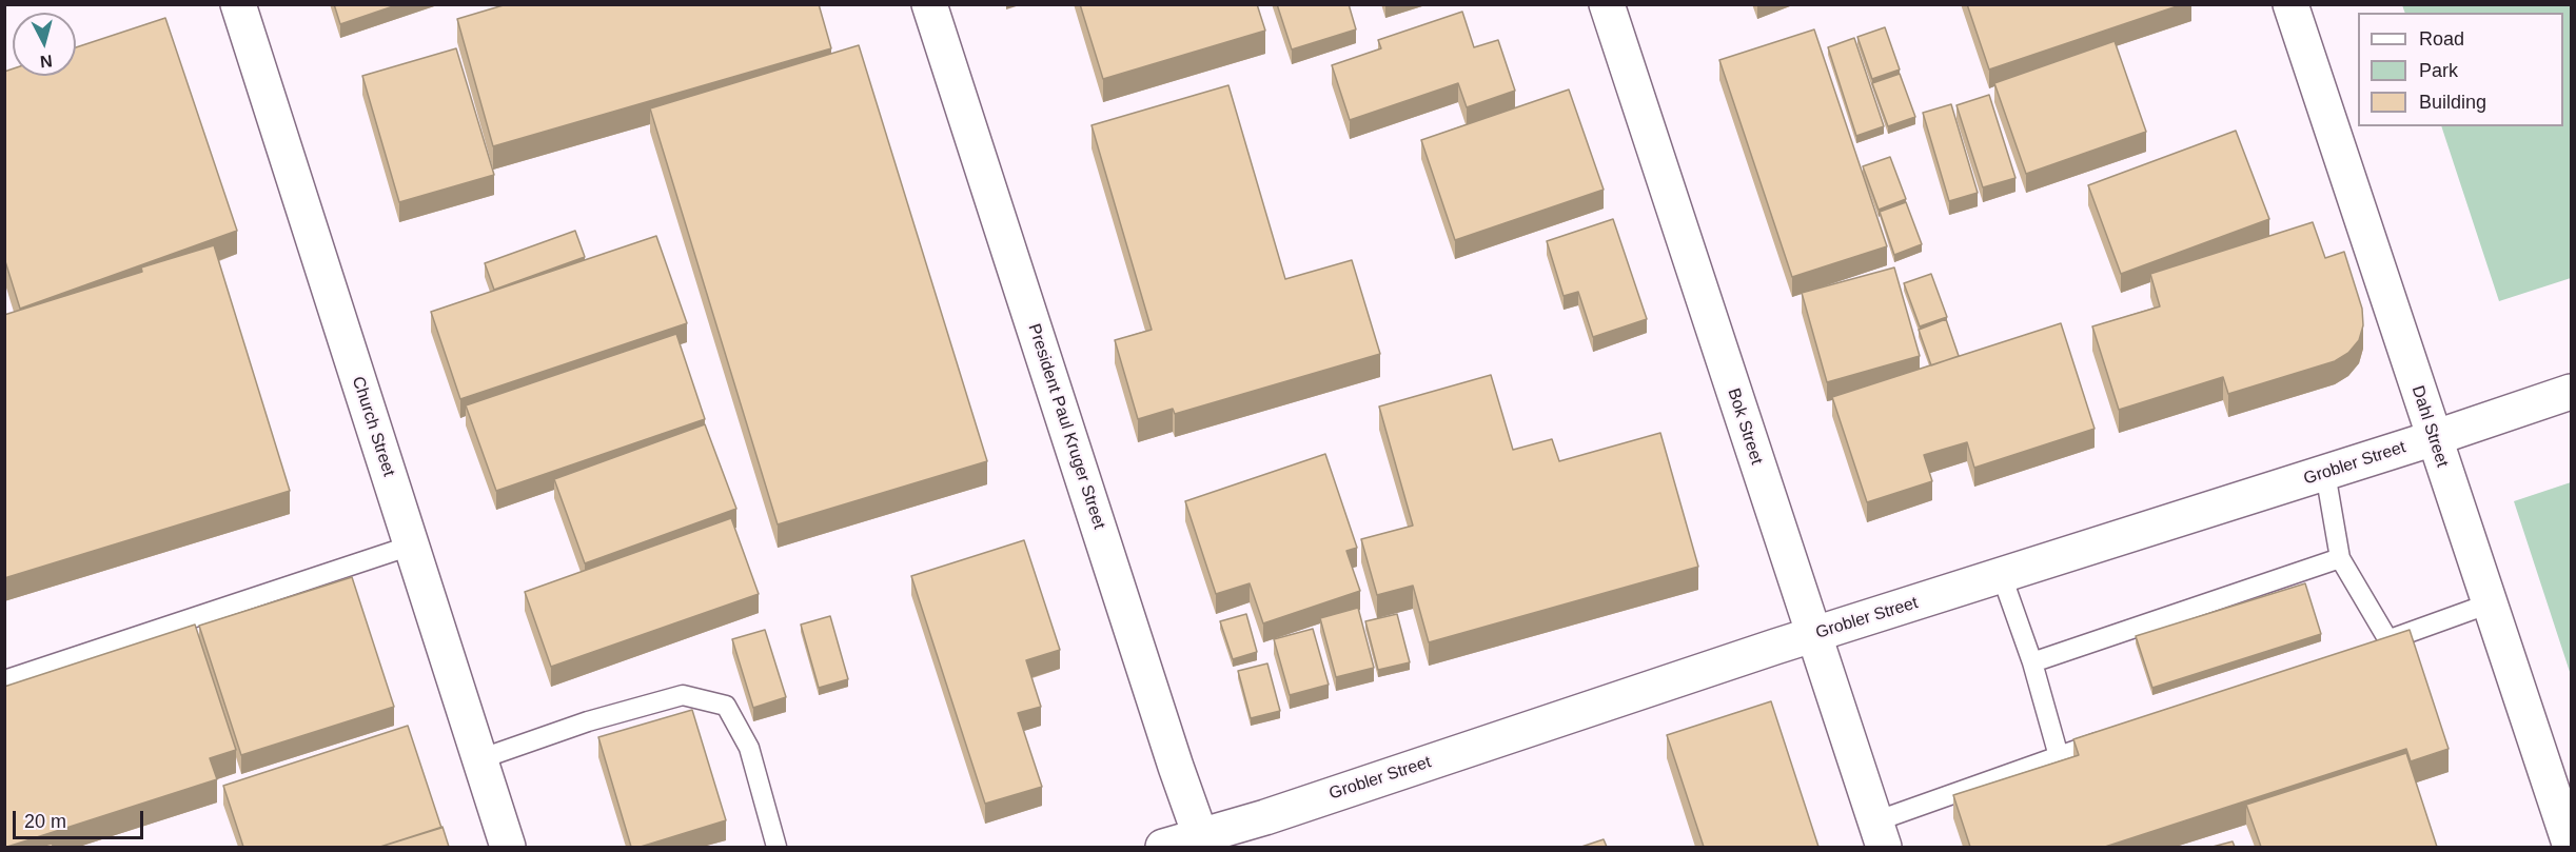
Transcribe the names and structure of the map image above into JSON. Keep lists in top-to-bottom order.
{
  "streets": {
    "street": [
      "Church Street",
      "President Paul Kruger Street",
      "Bok Street",
      "Dahl Street",
      "Grobler Street"
    ]
  },
  "crossings": [
    ["President Paul Kruger Street", "Grobler Street"],
    ["Bok Street", "Grobler Street"],
    ["Dahl Street", "Grobler Street"]
  ],
  "legend": ["Road", "Park", "Building"],
  "scale_bar": "20 m",
  "north": "bottom"
}
